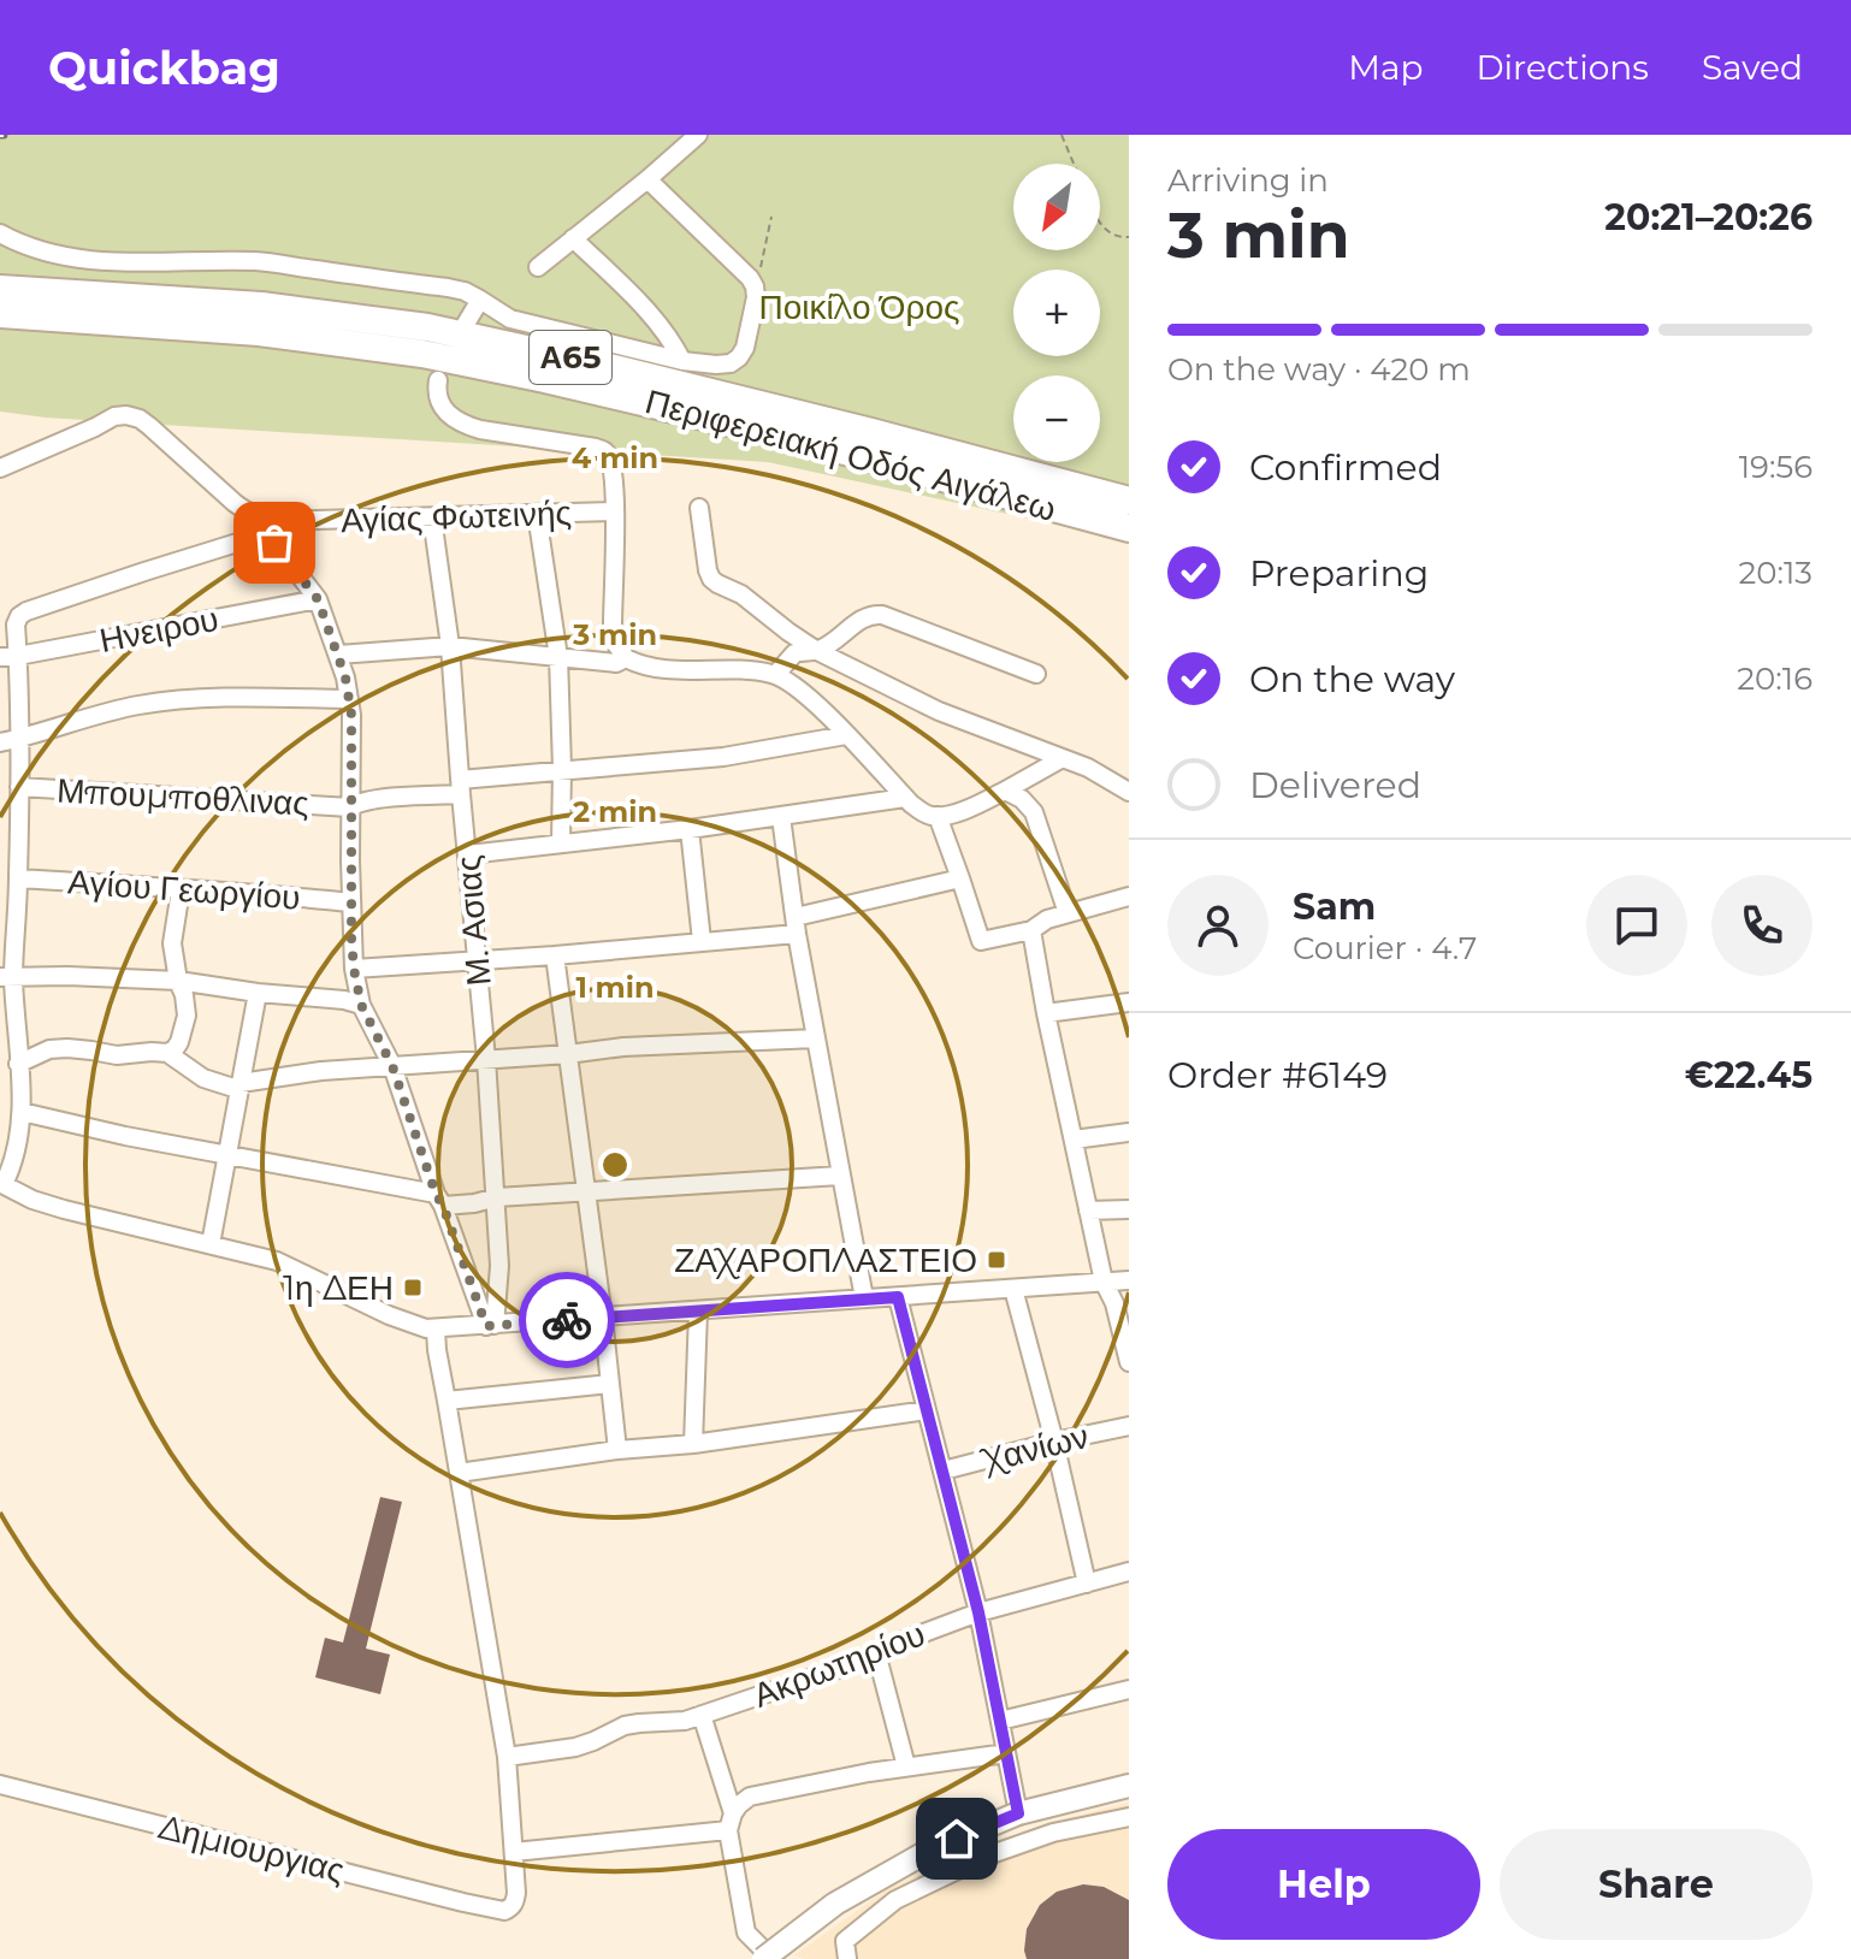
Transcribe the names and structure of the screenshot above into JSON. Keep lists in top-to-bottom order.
{
  "streets": {
    "highway": ["Α65", "Περιφερειακή Οδός Αιγάλεω"],
    "street": [
      "Αγίας Φωτεινής",
      "Ηνειρου",
      "Μπουμποθλινας",
      "Αγίου Γεωργίου",
      "Μ. Ασιας",
      "Χανίων",
      "Ακρωτηρίου",
      "Δημιουργιας"
    ]
  },
  "crossings": [
    ["Αγίας Φωτεινής", "Μ. Ασιας"],
    ["Μπουμποθλινας", "Μ. Ασιας"]
  ],
  "parks": ["Ποικίλο Όρος"],
  "places": {
    "transit": ["ΖΑΧΑΡΟΠΛΑΣΤΕΙΟ", "1η ΔΕΗ"]
  },
  "north": "bottom left",
  "page": {
    "header": "Quickbag",
    "nav": ["Map", "Directions", "Saved"],
    "heading": ["3 min", "Arriving in", "20:21–20:26"],
    "panel": [
      "Sam",
      "Courier · 4.7",
      "Order #6149",
      "€22.45"
    ],
    "map_buttons": ["+", "−"],
    "bar": "On the way · 420 m",
    "list": [
      ["Confirmed", "19:56"],
      ["Preparing", "20:13"],
      ["On the way", "20:16"],
      "Delivered"
    ],
    "buttons": ["Help", "Share"]
  },
  "rings": [
    "4 min",
    "3 min",
    "2 min",
    "1 min"
  ]
}
